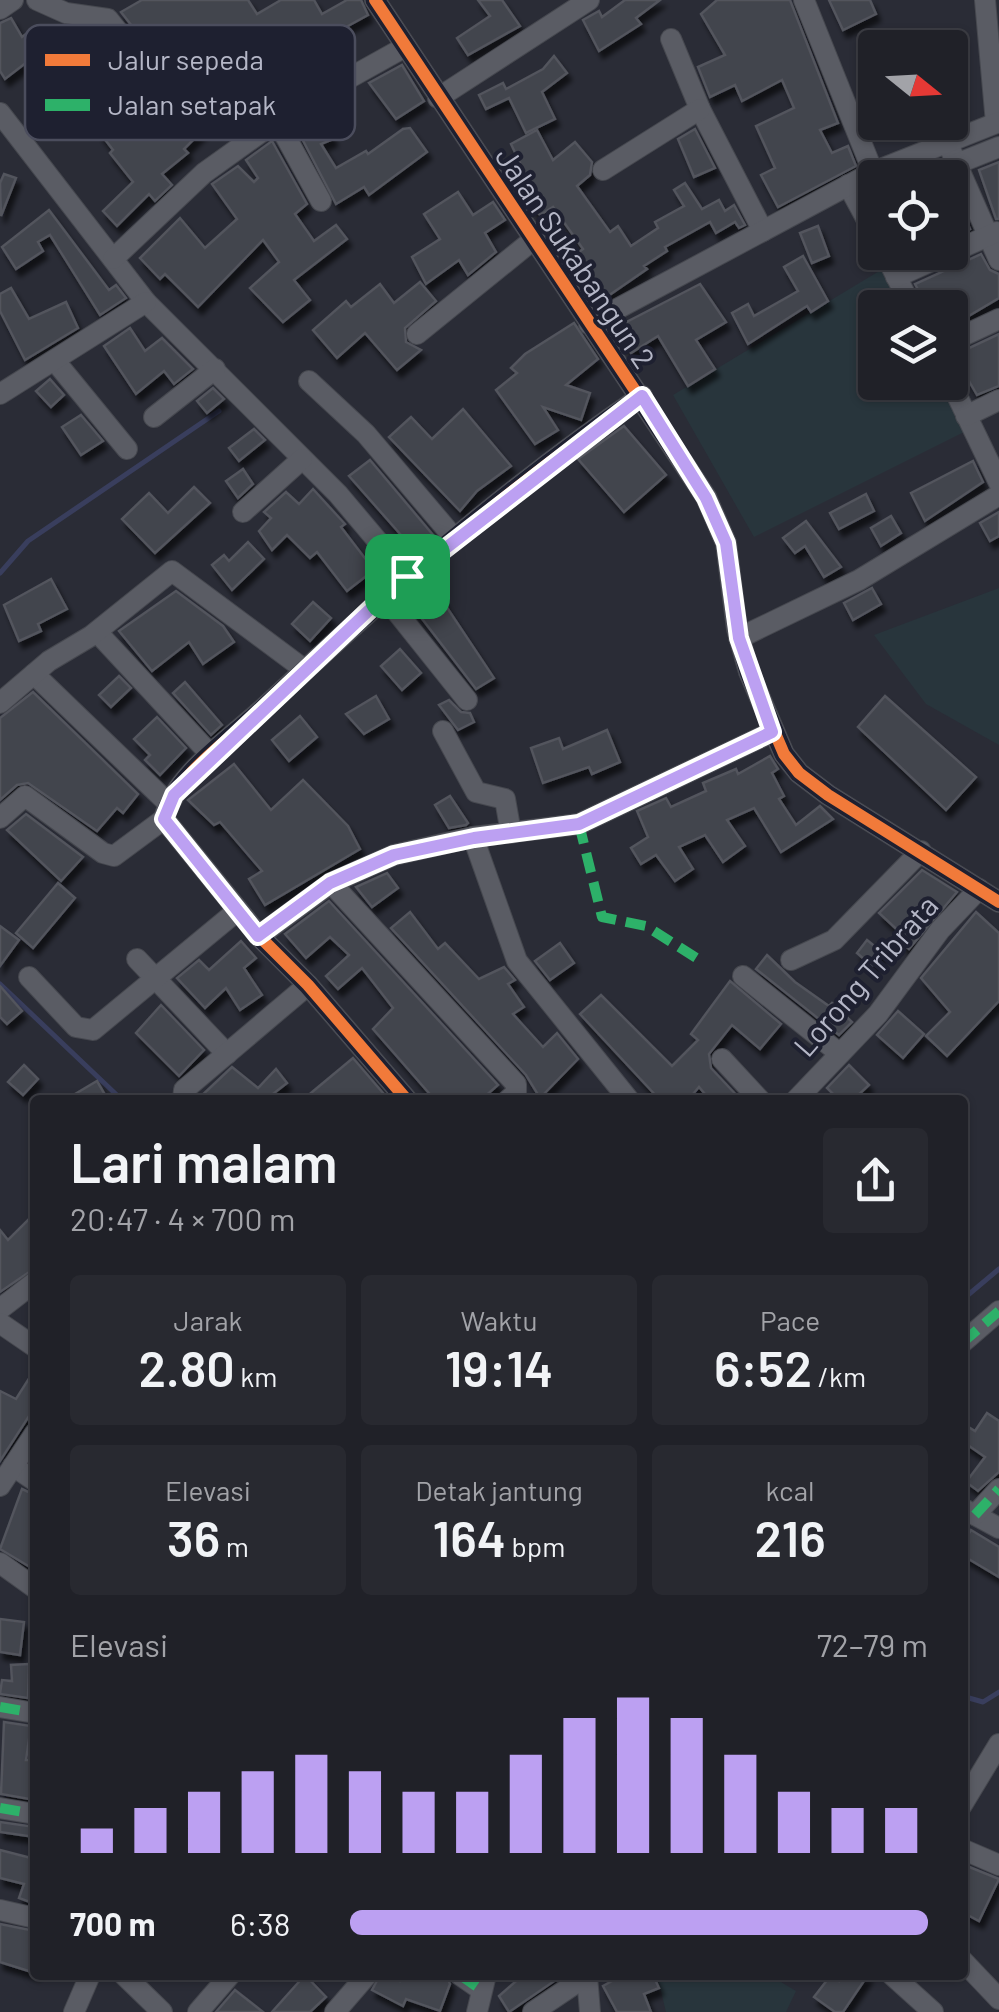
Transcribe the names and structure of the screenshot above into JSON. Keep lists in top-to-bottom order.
{
  "streets": {
    "street": ["Jalan Sukabangun 2", "Lorong Tribrata"]
  },
  "crossings": [
    ["Jalan Sukabangun 2", "Lorong Tribrata"]
  ],
  "legend": ["Jalur sepeda", "Jalan setapak"],
  "north": "right",
  "page": {
    "heading": ["Lari malam", "20:47 · 4 × 700 m"],
    "stats": [
      ["Jarak", "2.80 km"],
      ["Waktu", "19:14"],
      ["Pace", "6:52 /km"],
      ["Elevasi", "36 m"],
      ["Detak jantung", "164 bpm"],
      ["kcal", "216"]
    ],
    "chart": ["Elevasi", "72–79 m"],
    "list": [
      {
        "name": "700 m",
        "note": "6:38"
      }
    ]
  }
}
